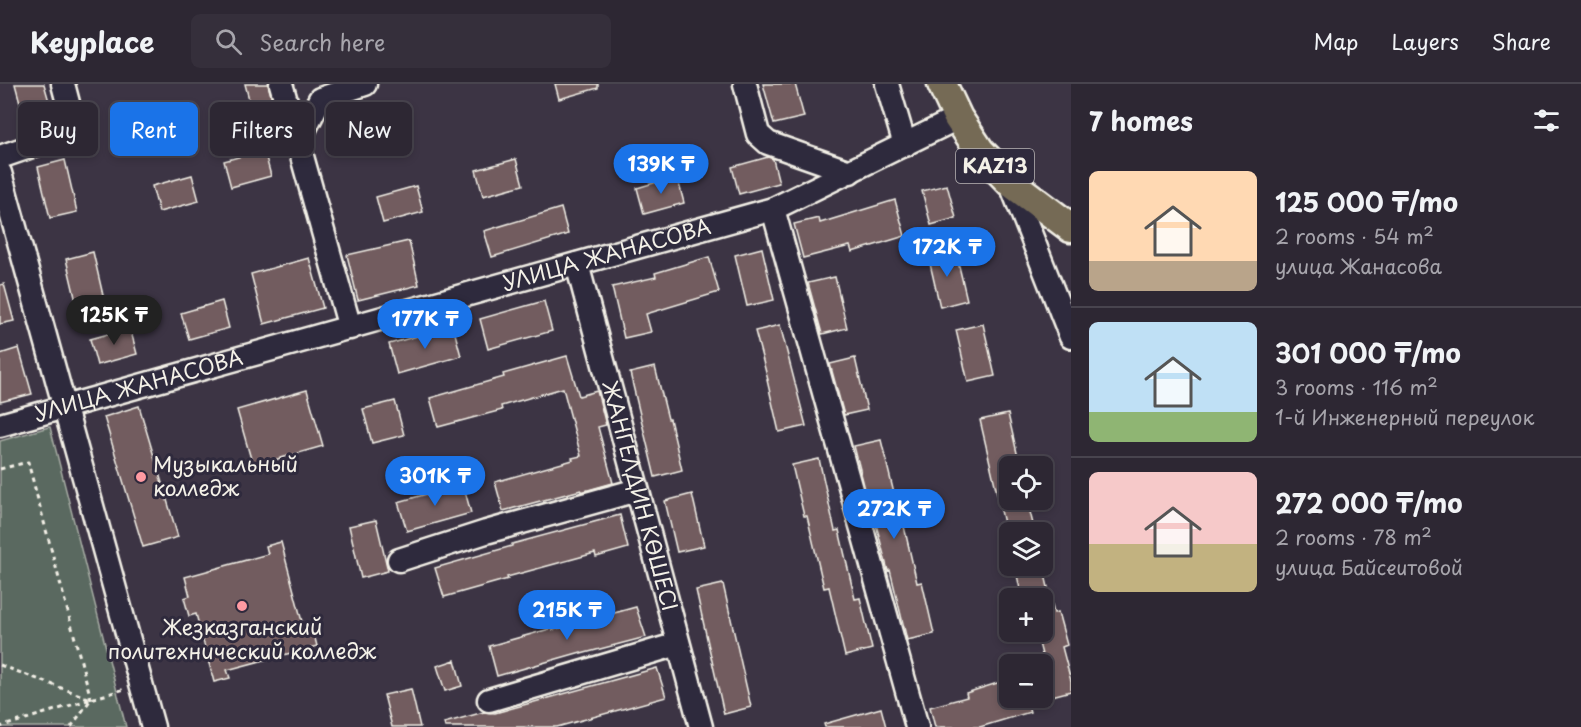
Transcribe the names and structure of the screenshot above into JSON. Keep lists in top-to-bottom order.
{
  "streets": {
    "main road": ["KAZ13"],
    "street": ["УЛИЦА ЖАНАСОВА", "ЖАНГЕЛДИН КӨШЕСІ"]
  },
  "crossings": [
    ["KAZ13", "УЛИЦА ЖАНАСОВА"],
    ["УЛИЦА ЖАНАСОВА", "ЖАНГЕЛДИН КӨШЕСІ"]
  ],
  "places": ["Музыкальный колледж", "Жезказганский политехнический колледж"],
  "page": {
    "header": "Keyplace",
    "search": "Search here",
    "nav": ["Map", "Layers", "Share"],
    "heading": "7 homes",
    "chip": [
      "Buy",
      "Rent",
      "Filters",
      "New"
    ],
    "price": [
      "139K ₸",
      "172K ₸",
      "125K ₸",
      "177K ₸",
      "301K ₸",
      "272K ₸",
      "215K ₸"
    ],
    "list": [
      {
        "name": "125 000 ₸/mo",
        "note": "2 rooms · 54 m² · улица Жанасова"
      },
      {
        "name": "301 000 ₸/mo",
        "note": "3 rooms · 116 m² · 1-й Инженерный переулок"
      },
      {
        "name": "272 000 ₸/mo",
        "note": "2 rooms · 78 m² · улица Байсеитовой"
      }
    ],
    "map_buttons": ["+", "−"]
  }
}
